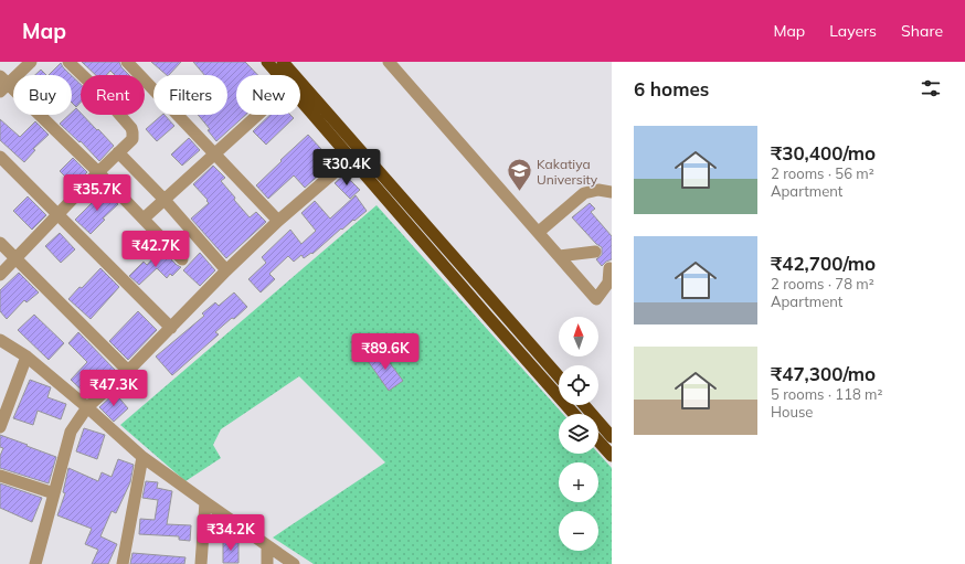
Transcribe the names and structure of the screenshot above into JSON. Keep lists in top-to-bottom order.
{
  "places": {
    "school or university": ["Kakatiya University"]
  },
  "north": "top",
  "page": {
    "header": "Map",
    "nav": ["Map", "Layers", "Share"],
    "heading": "6 homes",
    "chip": [
      "Buy",
      "Rent",
      "Filters",
      "New"
    ],
    "list": [
      {
        "name": "₹30,400/mo",
        "note": "2 rooms · 56 m² · Apartment"
      },
      {
        "name": "₹42,700/mo",
        "note": "2 rooms · 78 m² · Apartment"
      },
      {
        "name": "₹47,300/mo",
        "note": "5 rooms · 118 m² · House"
      }
    ],
    "price": [
      "₹30.4K",
      "₹35.7K",
      "₹42.7K",
      "₹89.6K",
      "₹47.3K",
      "₹34.2K"
    ],
    "map_buttons": ["+", "−"]
  }
}
